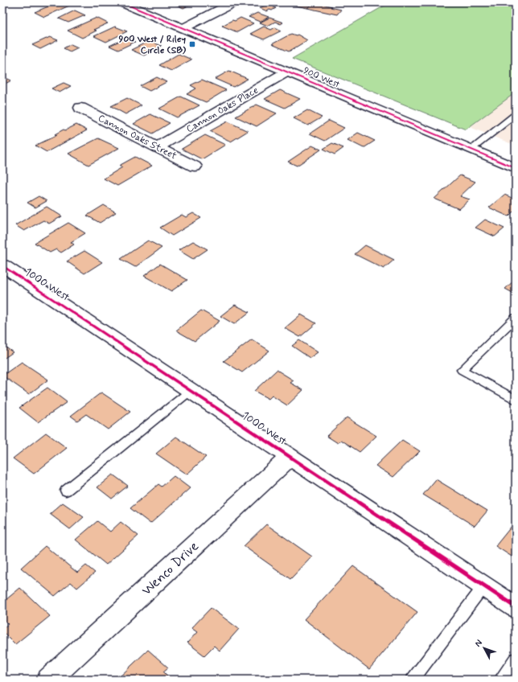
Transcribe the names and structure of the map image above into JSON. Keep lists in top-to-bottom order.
{
  "streets": {
    "street": [
      "900 West",
      "Cannon Oaks Place",
      "Cannon Oaks Street",
      "1000 West",
      "Wenco Drive"
    ]
  },
  "crossings": [
    ["900 West", "Cannon Oaks Place"],
    ["Cannon Oaks Place", "Cannon Oaks Street"],
    ["1000 West", "Wenco Drive"]
  ],
  "places": {
    "transit": ["900 West / Riley Circle (SB)"]
  },
  "north": "top left"
}
